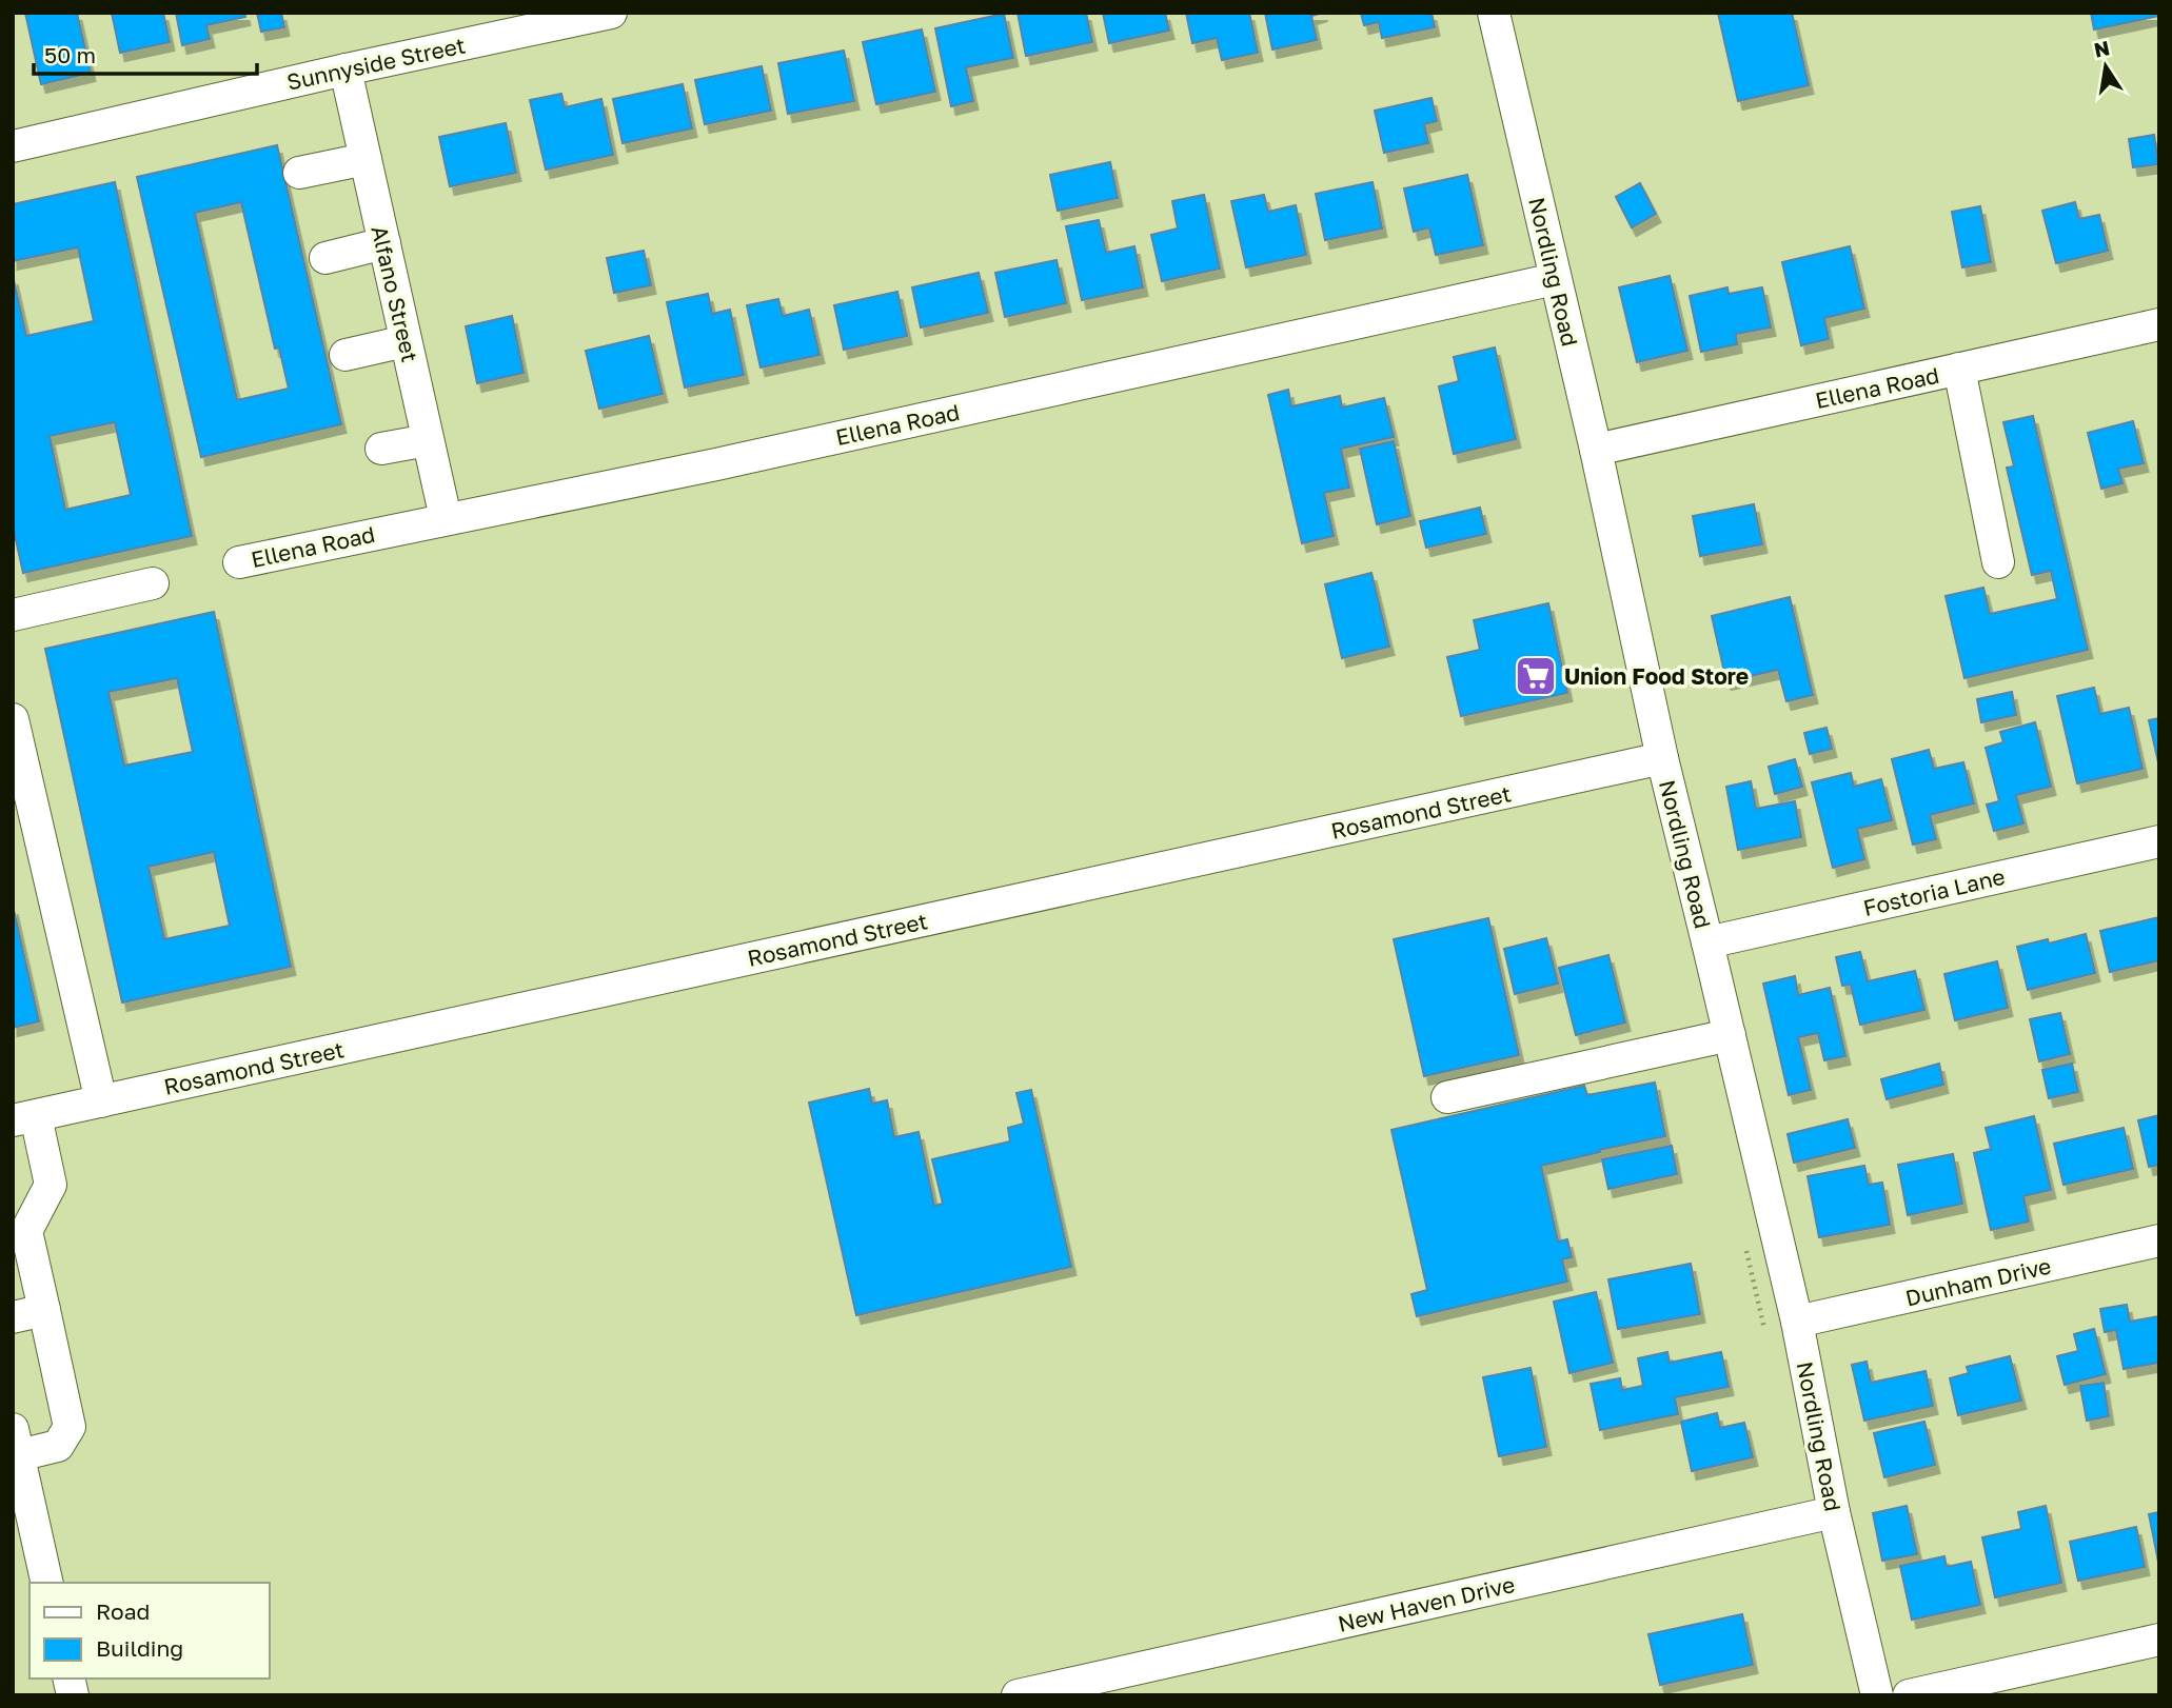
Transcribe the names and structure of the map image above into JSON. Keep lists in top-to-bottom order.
{
  "streets": {
    "street": [
      "Sunnyside Street",
      "Nordling Road",
      "Alfano Street",
      "Ellena Road",
      "Rosamond Street",
      "Fostoria Lane",
      "Dunham Drive",
      "New Haven Drive"
    ]
  },
  "crossings": [
    ["Sunnyside Street", "Alfano Street"],
    ["Nordling Road", "Ellena Road"],
    ["Nordling Road", "Rosamond Street"],
    ["Nordling Road", "Fostoria Lane"],
    ["Nordling Road", "Dunham Drive"],
    ["Nordling Road", "New Haven Drive"],
    ["Alfano Street", "Ellena Road"]
  ],
  "places": {
    "supermarket": ["Union Food Store"]
  },
  "legend": ["Road", "Building"],
  "scale_bar": "50 m",
  "north": "top"
}
